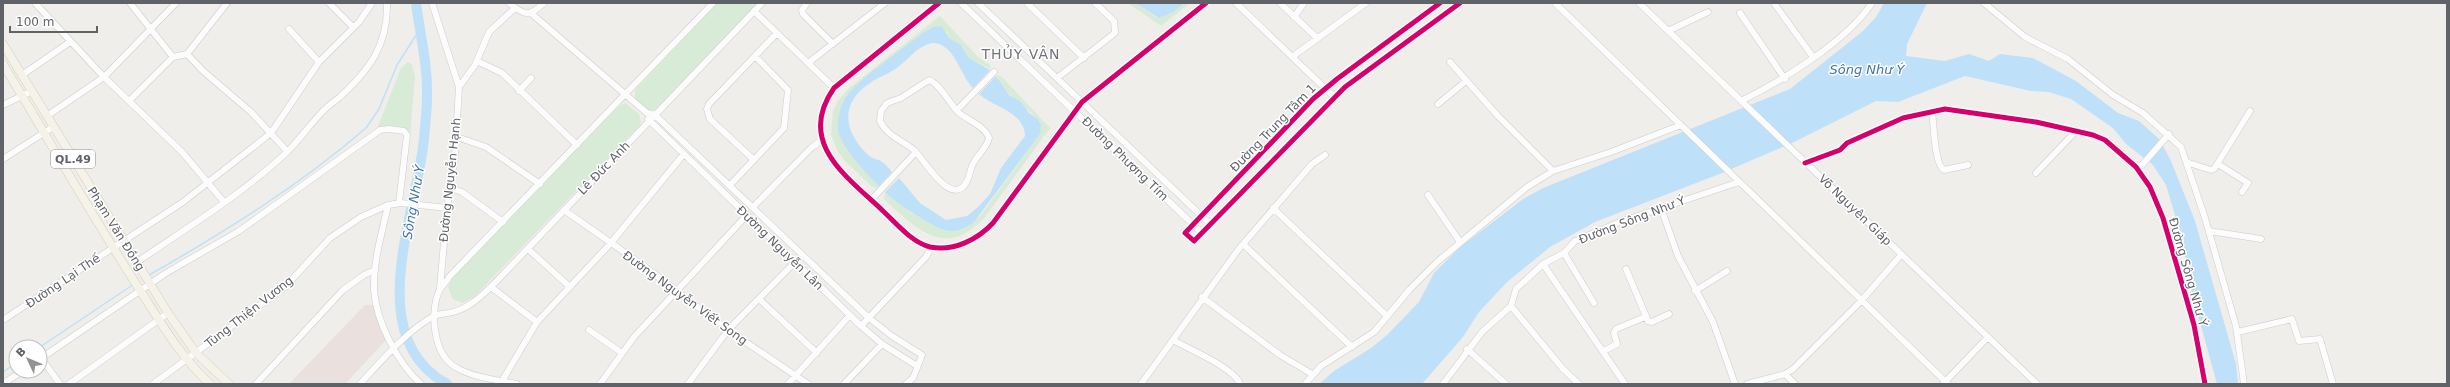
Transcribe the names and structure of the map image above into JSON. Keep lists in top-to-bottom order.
{
  "streets": {
    "main road": ["QL.49", "Phạm Văn Đồng"],
    "street": [
      "Đường Trung Tâm 1",
      "Đường Phượng Tím",
      "Lê Đức Anh",
      "Đường Nguyễn Hạnh",
      "Võ Nguyên Giáp",
      "Đường Sông Như Ý",
      "Đường Nguyễn Lân",
      "Đường Lại Thế",
      "Đường Nguyễn Viết Song",
      "Tùng Thiện Vương"
    ]
  },
  "crossings": [
    ["Đường Trung Tâm 1", "Đường Phượng Tím"],
    ["Lê Đức Anh", "Đường Nguyễn Lân"],
    ["Lê Đức Anh", "Đường Nguyễn Viết Song"],
    ["Đường Nguyễn Hạnh", "Tùng Thiện Vương"],
    ["Võ Nguyên Giáp", "Đường Sông Như Ý"],
    ["Phạm Văn Đồng", "Đường Lại Thế"],
    ["Phạm Văn Đồng", "Tùng Thiện Vương"]
  ],
  "districts": ["THỦY VÂN"],
  "water": ["Sông Như Ý"],
  "scale_bar": "100 m",
  "north": "top left"
}
